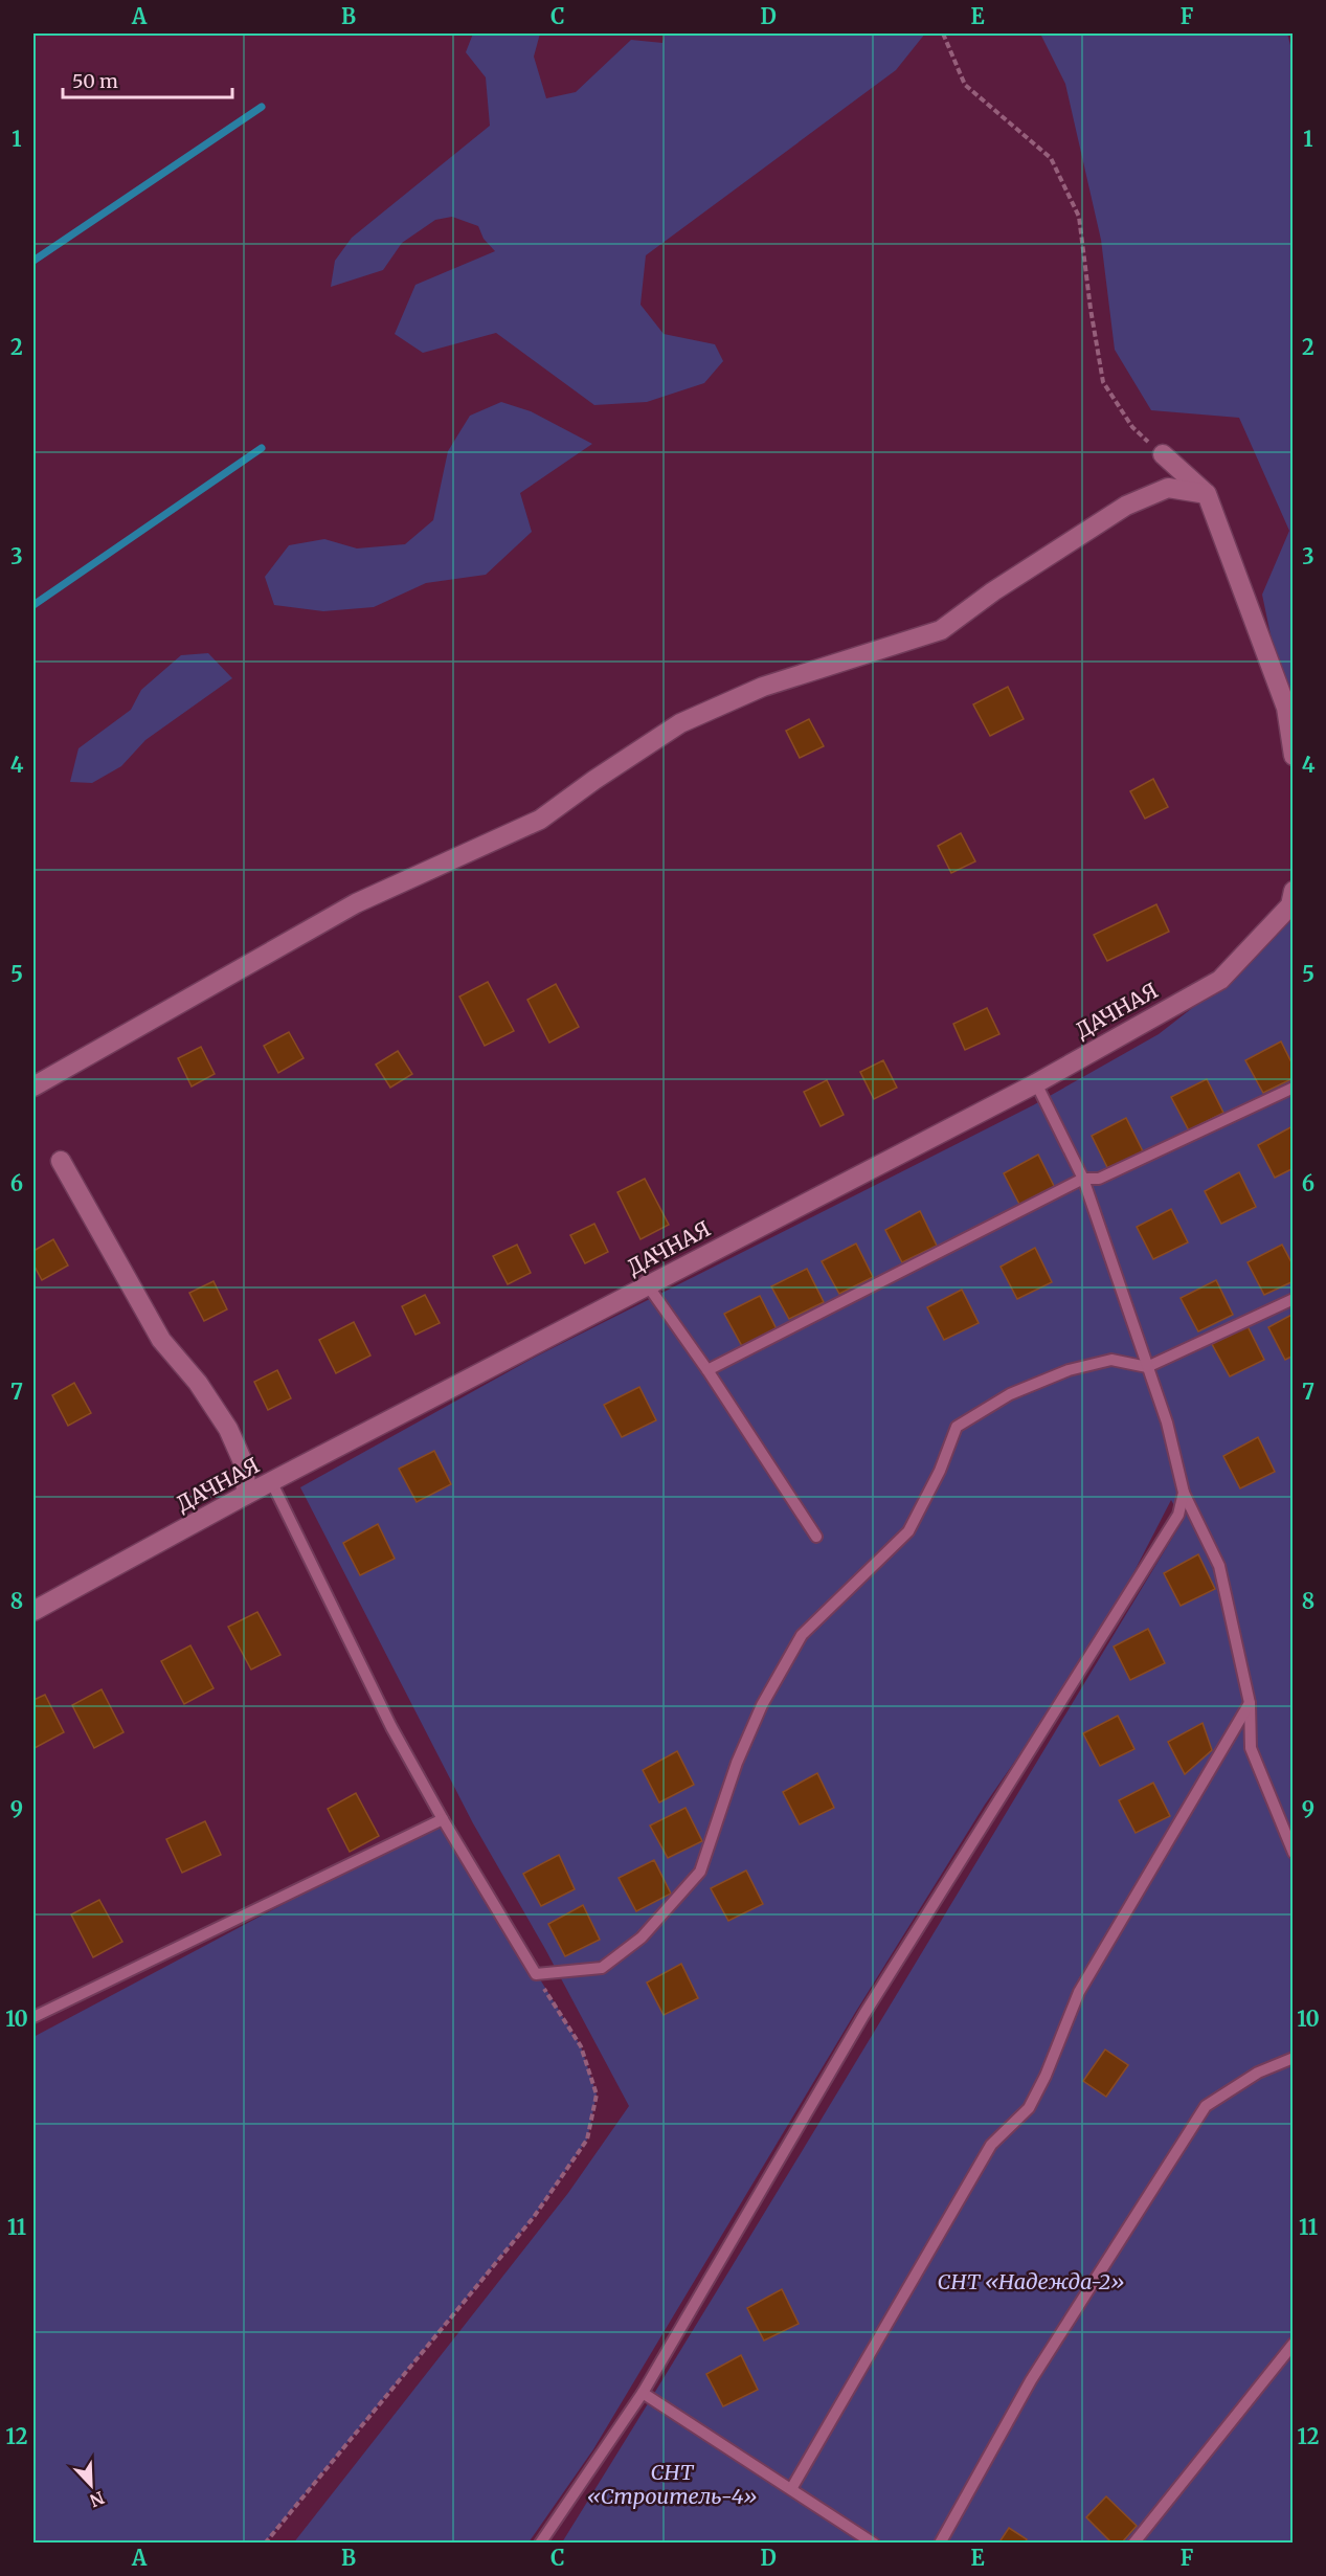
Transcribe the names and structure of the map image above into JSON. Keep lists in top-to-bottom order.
{
  "streets": {
    "street": ["ДАЧНАЯ"]
  },
  "parks": ["СНТ «Надежда-2»", "СНТ «Строитель-4»"],
  "scale_bar": "50 m",
  "north": "bottom right",
  "grid": {
    "columns": [
      "A",
      "B",
      "C",
      "D",
      "E",
      "F"
    ],
    "rows": [
      "1",
      "2",
      "3",
      "4",
      "5",
      "6",
      "7",
      "8",
      "9",
      "10",
      "11",
      "12"
    ]
  }
}
